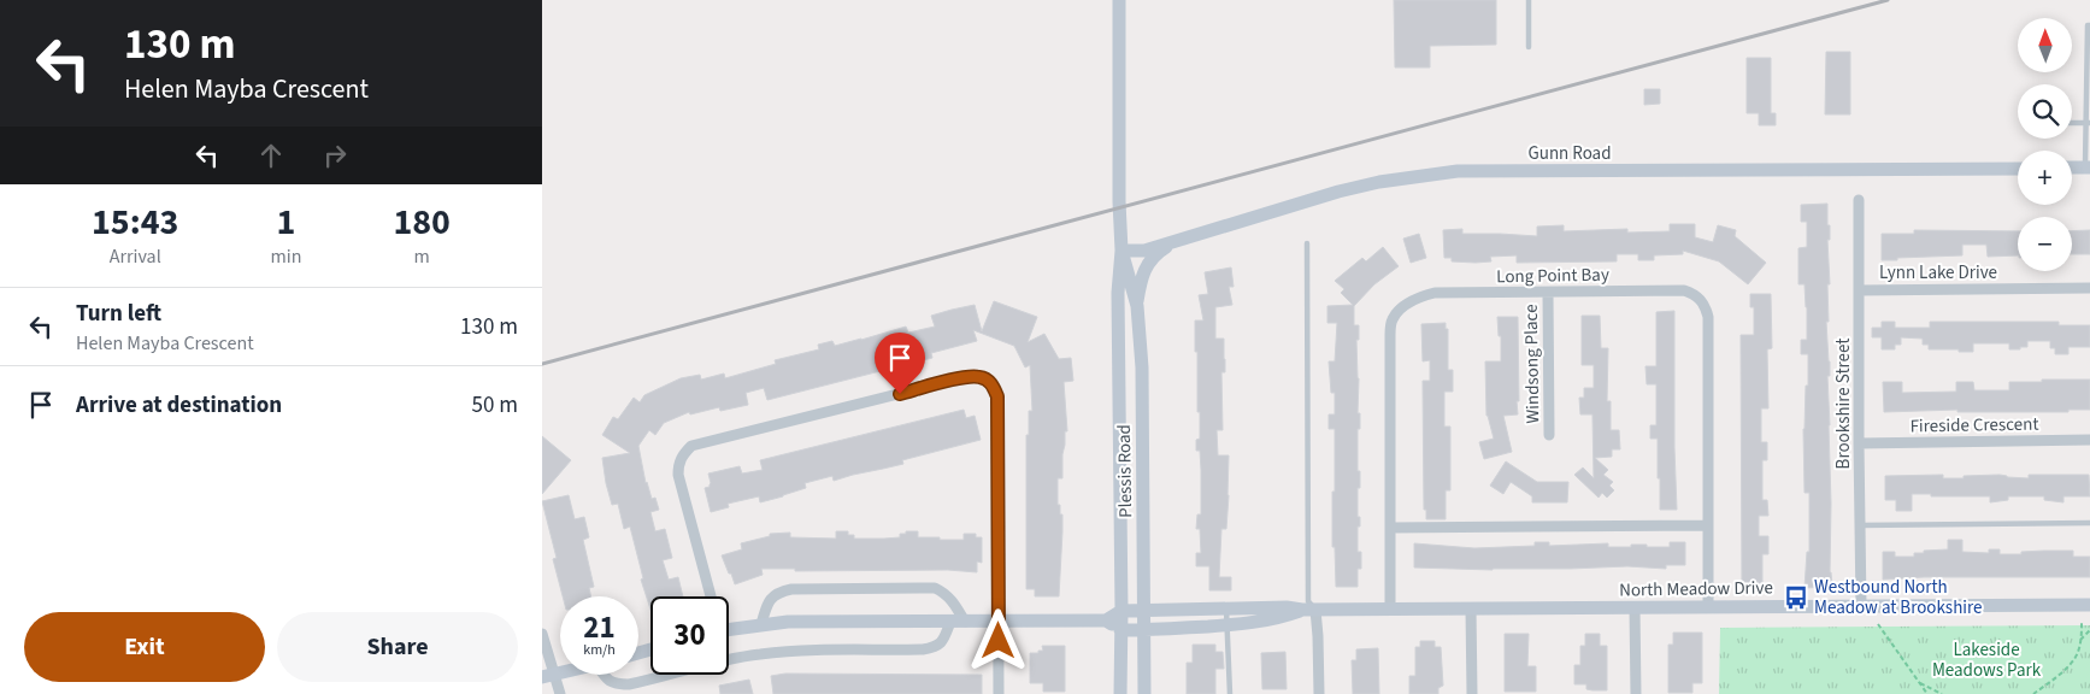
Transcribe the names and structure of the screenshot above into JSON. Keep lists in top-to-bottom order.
{
  "streets": {
    "street": [
      "Gunn Road",
      "Lynn Lake Drive",
      "Long Point Bay",
      "Windsong Place",
      "Brookshire Street",
      "Fireside Crescent",
      "Plessis Road",
      "North Meadow Drive"
    ]
  },
  "crossings": [
    ["Gunn Road", "Plessis Road"],
    ["Lynn Lake Drive", "Brookshire Street"],
    ["Long Point Bay", "Windsong Place"],
    ["Long Point Bay", "North Meadow Drive"],
    ["Brookshire Street", "Fireside Crescent"],
    ["Brookshire Street", "North Meadow Drive"],
    ["Plessis Road", "North Meadow Drive"]
  ],
  "parks": ["Lakeside Meadows Park"],
  "places": {
    "bus stop": ["Westbound North Meadow at Brookshire"]
  },
  "north": "top",
  "page": {
    "turn": ["130 m", "Helen Mayba Crescent"],
    "map_buttons": ["+", "−"],
    "eta": [
      "15:43",
      "Arrival",
      "1",
      "min",
      "180",
      "m"
    ],
    "list": [
      {
        "name": "Turn left",
        "note": "Helen Mayba Crescent",
        "value": "130 m"
      },
      {
        "name": "Arrive at destination",
        "value": "50 m"
      }
    ],
    "speed": "21 km/h",
    "limit": "30",
    "buttons": ["Exit", "Share"]
  }
}
